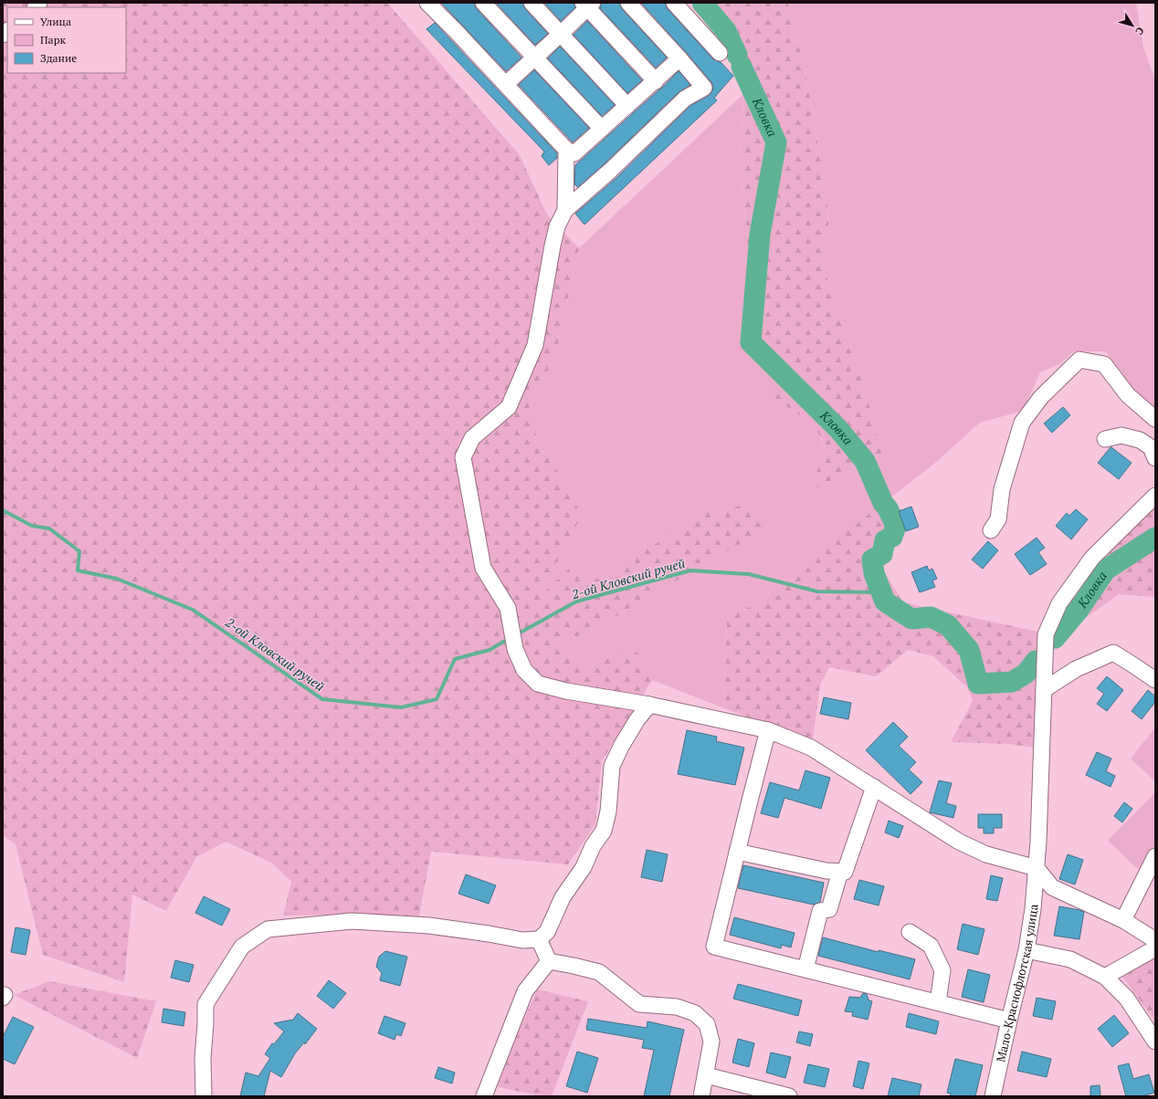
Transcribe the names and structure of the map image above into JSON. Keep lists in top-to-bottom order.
{
  "streets": {
    "street": ["Мало-Краснофлотская улица"]
  },
  "water": ["Кловка", "2-ой Кловский ручей"],
  "legend": ["Улица", "Парк", "Здание"],
  "north": "bottom right"
}
